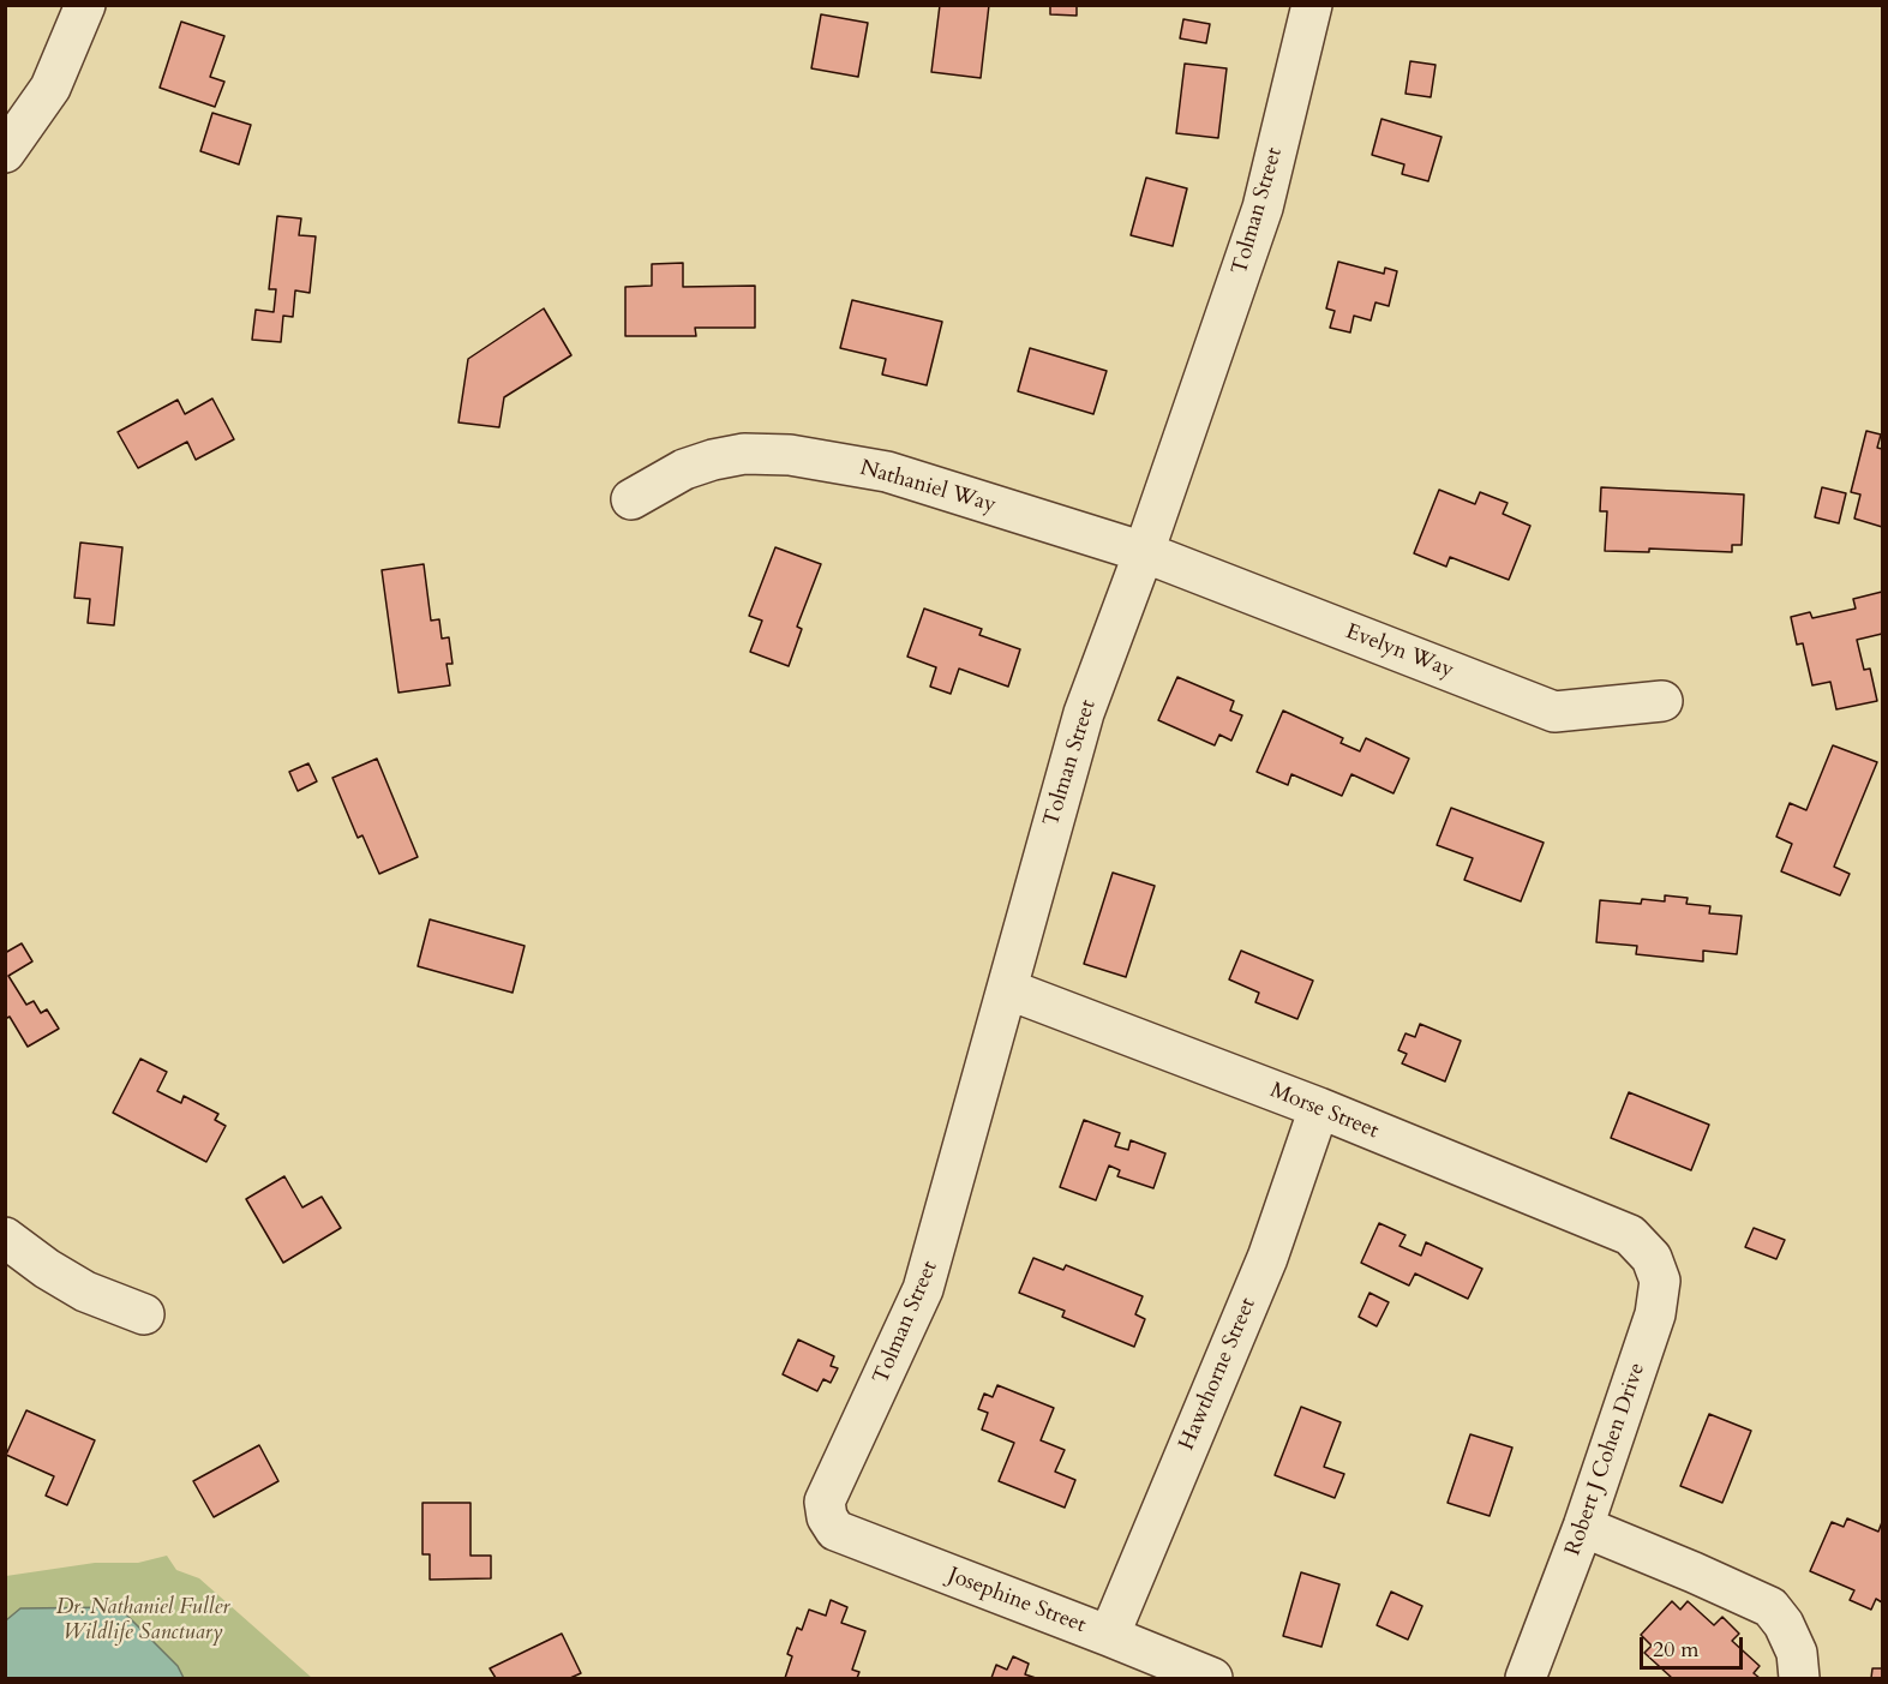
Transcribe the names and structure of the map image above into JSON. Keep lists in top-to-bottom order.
{
  "streets": {
    "street": [
      "Tolman Street",
      "Nathaniel Way",
      "Evelyn Way",
      "Morse Street",
      "Hawthorne Street",
      "Robert J Cohen Drive",
      "Josephine Street"
    ]
  },
  "crossings": [
    ["Tolman Street", "Nathaniel Way"],
    ["Tolman Street", "Evelyn Way"],
    ["Tolman Street", "Morse Street"],
    ["Tolman Street", "Josephine Street"],
    ["Nathaniel Way", "Evelyn Way"],
    ["Morse Street", "Hawthorne Street"],
    ["Morse Street", "Robert J Cohen Drive"],
    ["Hawthorne Street", "Josephine Street"]
  ],
  "parks": ["Dr. Nathaniel Fuller Wildlife Sanctuary"],
  "scale_bar": "20 m"
}
